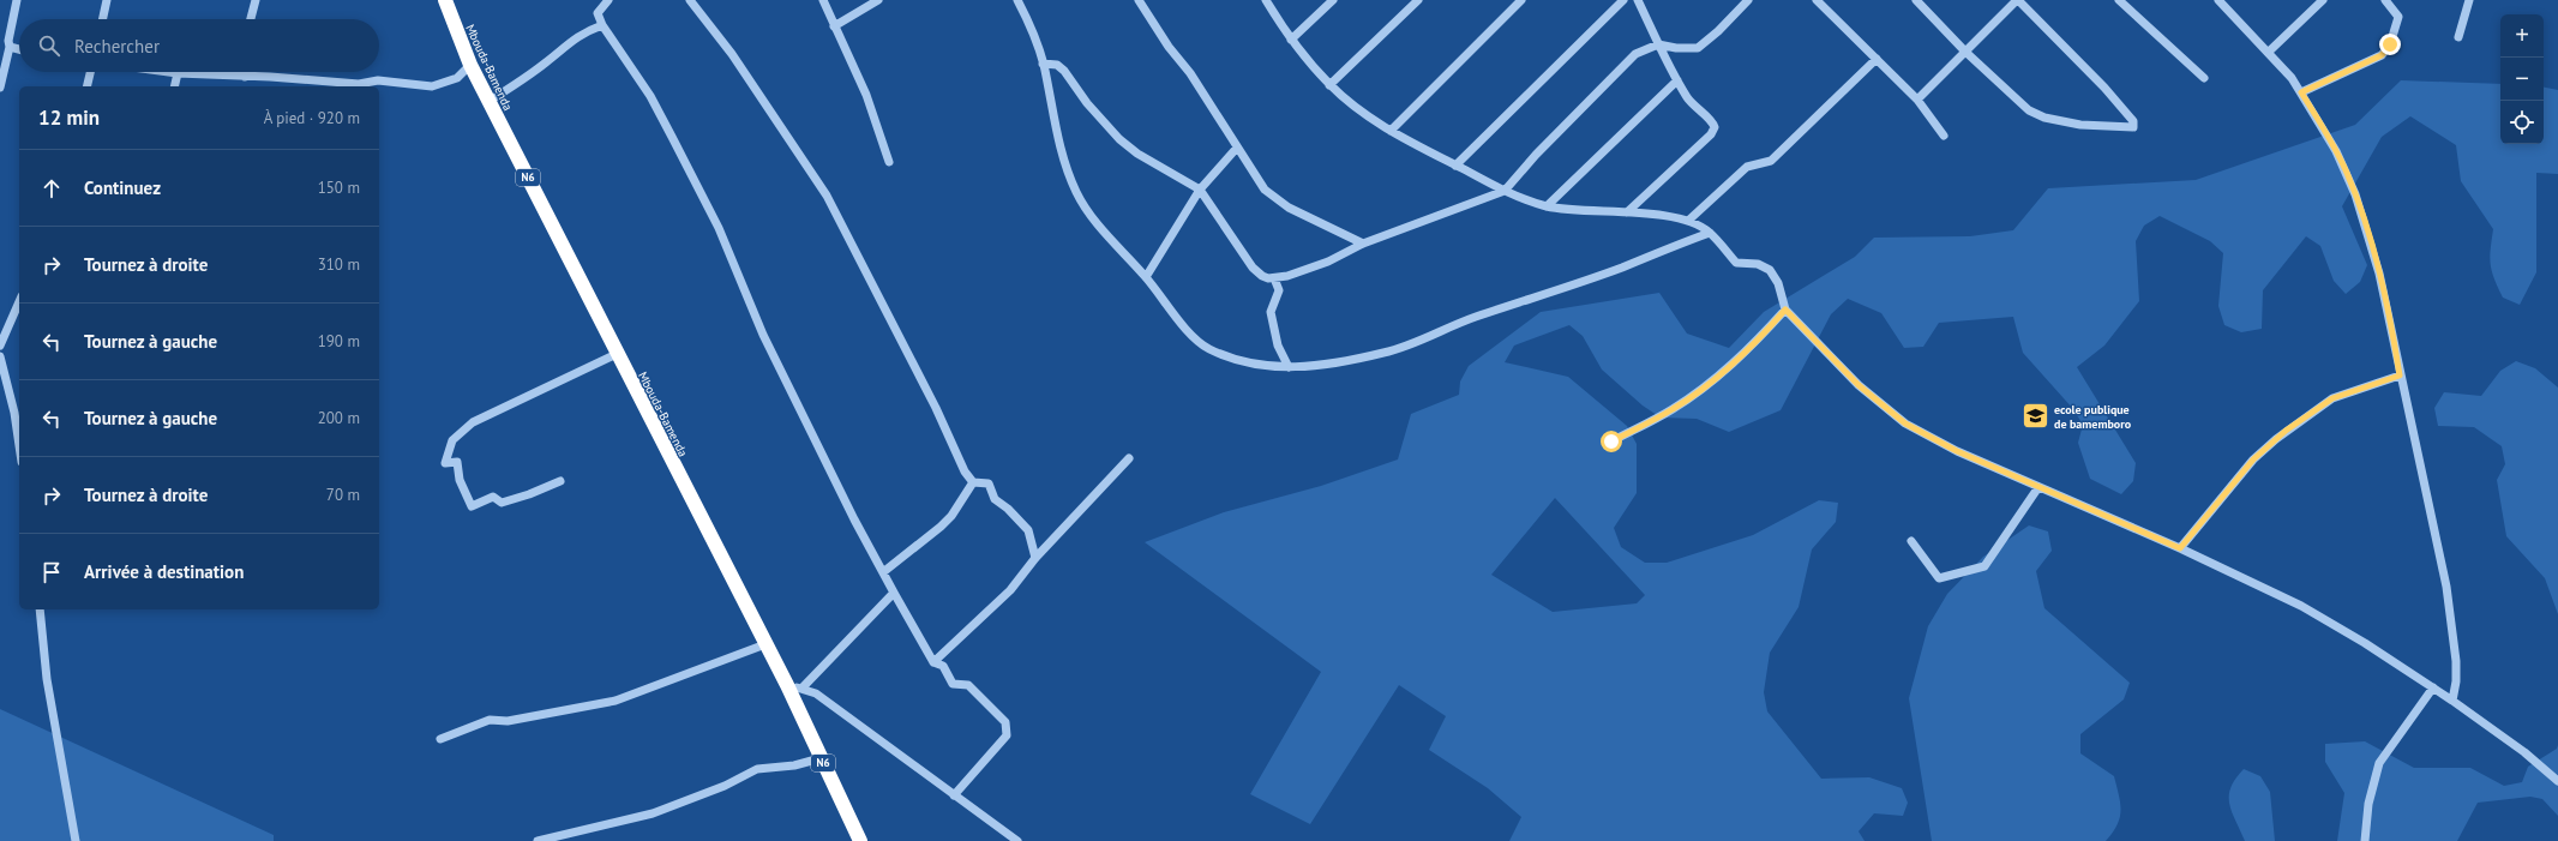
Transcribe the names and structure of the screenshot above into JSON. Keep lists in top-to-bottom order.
{
  "streets": {
    "highway": ["Mbouda-Bamenda", "N6"]
  },
  "places": {
    "school or university": ["ecole publique de bamemboro"]
  },
  "page": {
    "map_buttons": ["+", "−"],
    "search": "Rechercher",
    "heading": ["12 min", "À pied · 920 m"],
    "list": [
      ["Continuez", "150 m"],
      ["Tournez à droite", "310 m"],
      ["Tournez à gauche", "190 m"],
      ["Tournez à gauche", "200 m"],
      ["Tournez à droite", "70 m"],
      "Arrivée à destination"
    ]
  }
}
